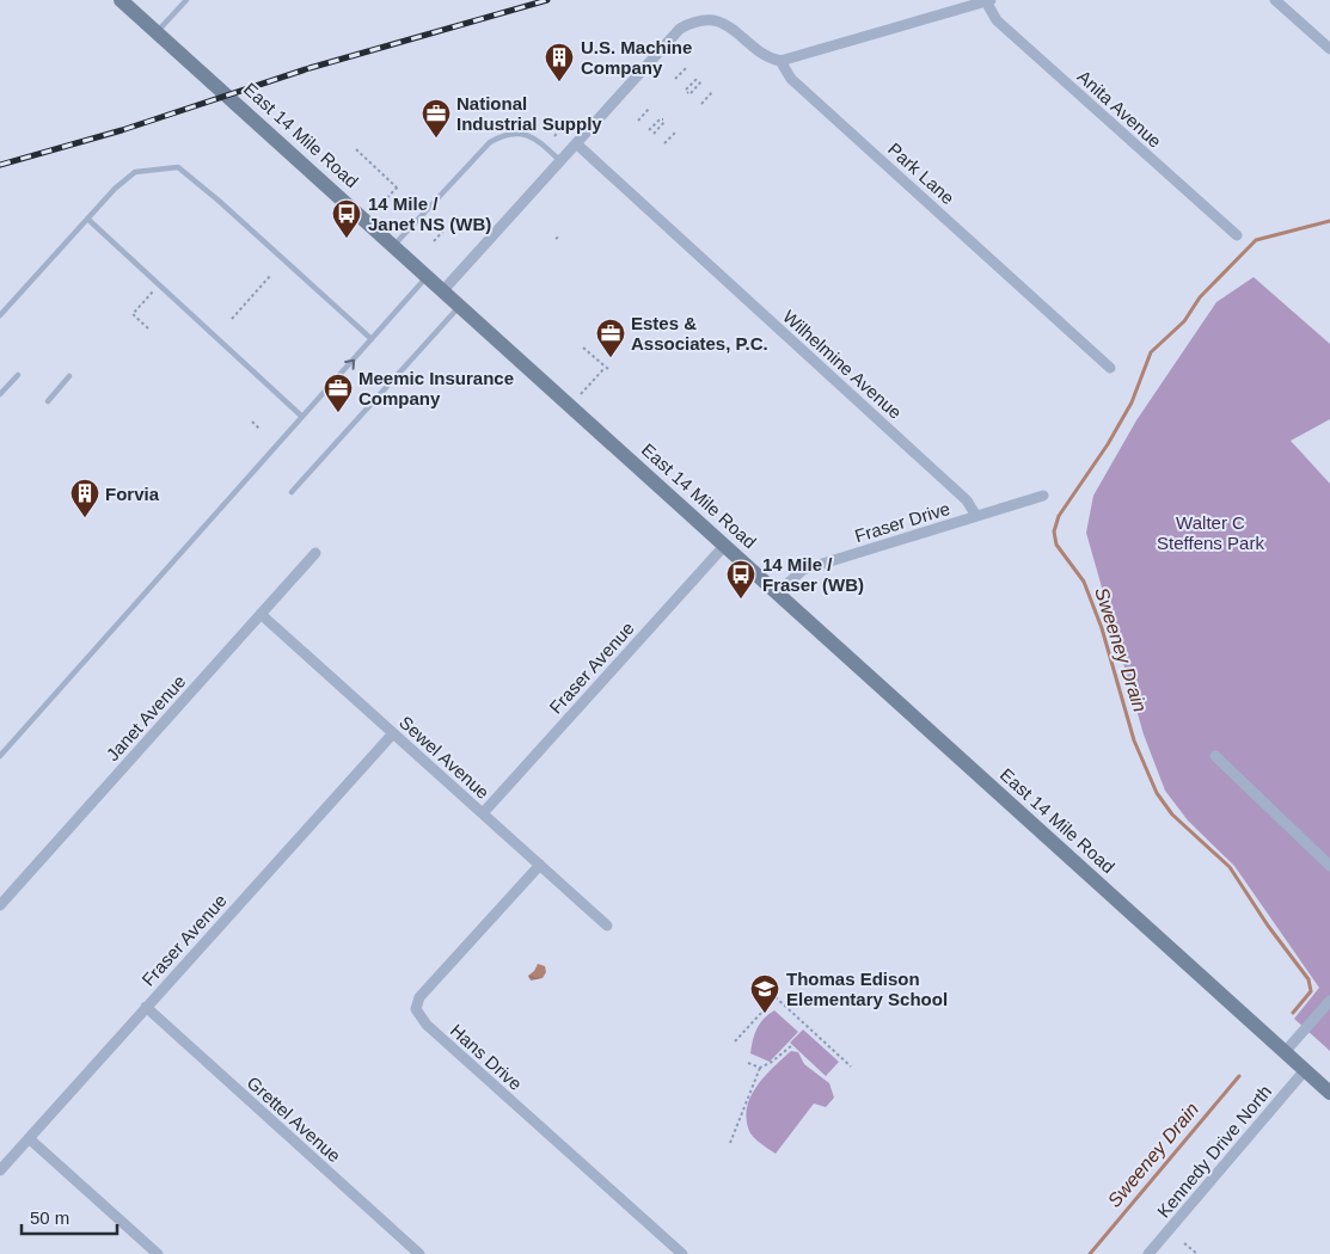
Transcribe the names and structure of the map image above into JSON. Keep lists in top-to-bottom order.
{
  "streets": {
    "main road": ["East 14 Mile Road"],
    "street": [
      "Anita Avenue",
      "Park Lane",
      "Wilhelmine Avenue",
      "Fraser Drive",
      "Fraser Avenue",
      "Janet Avenue",
      "Sewel Avenue",
      "Hans Drive",
      "Grettel Avenue",
      "Kennedy Drive North"
    ]
  },
  "crossings": [
    ["East 14 Mile Road", "Fraser Drive"],
    ["East 14 Mile Road", "Fraser Avenue"],
    ["East 14 Mile Road", "Kennedy Drive North"],
    ["Park Lane", "Wilhelmine Avenue"],
    ["Wilhelmine Avenue", "Fraser Drive"],
    ["Fraser Avenue", "Sewel Avenue"],
    ["Fraser Avenue", "Grettel Avenue"],
    ["Janet Avenue", "Sewel Avenue"],
    ["Sewel Avenue", "Hans Drive"]
  ],
  "water": ["Sweeney Drain"],
  "parks": ["Walter C Steffens Park"],
  "places": {
    "building": ["U.S. Machine Company", "Forvia"],
    "office": ["National Industrial Supply", "Estes & Associates, P.C.", "Meemic Insurance Company"],
    "bus stop": ["14 Mile / Janet NS (WB)", "14 Mile / Fraser (WB)"],
    "school or university": ["Thomas Edison Elementary School"]
  },
  "scale_bar": "50 m"
}
